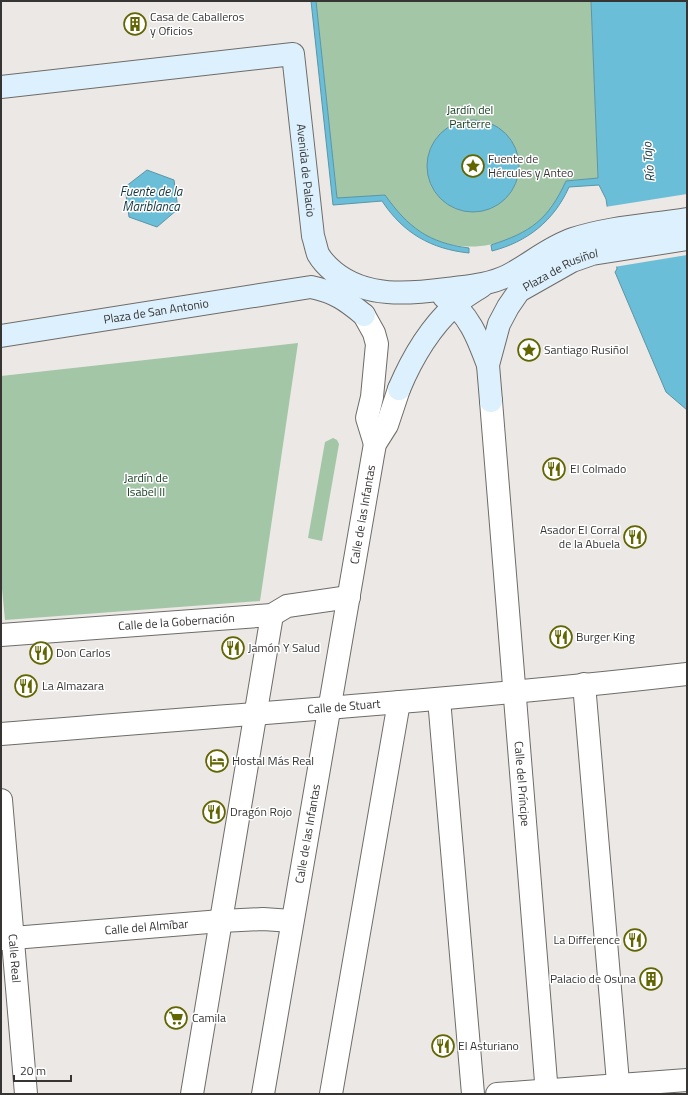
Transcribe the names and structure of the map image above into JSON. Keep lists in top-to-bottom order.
{
  "streets": {
    "main road": ["Avenida de Palacio", "Plaza de Rusiñol", "Plaza de San Antonio"],
    "street": [
      "Calle de las Infantas",
      "Calle de la Gobernación",
      "Calle de Stuart",
      "Calle del Príncipe",
      "Calle del Almíbar",
      "Calle Real"
    ]
  },
  "crossings": [
    ["Avenida de Palacio", "Plaza de Rusiñol"],
    ["Avenida de Palacio", "Plaza de San Antonio"],
    ["Plaza de Rusiñol", "Plaza de San Antonio"],
    ["Plaza de Rusiñol", "Calle de las Infantas"],
    ["Plaza de Rusiñol", "Calle del Príncipe"],
    ["Calle de las Infantas", "Calle de la Gobernación"],
    ["Calle de las Infantas", "Calle de Stuart"],
    ["Calle de las Infantas", "Calle del Almíbar"],
    ["Calle de Stuart", "Calle del Príncipe"],
    ["Calle del Almíbar", "Calle Real"]
  ],
  "water": ["Río Tajo", "Fuente de la Mariblanca"],
  "parks": ["Jardín del Parterre", "Jardín de Isabel II"],
  "places": {
    "building": ["Casa de Caballeros y Oficios", "Palacio de Osuna"],
    "place": ["Fuente de Hércules y Anteo", "Santiago Rusiñol"],
    "restaurant": [
      "El Colmado",
      "Asador El Corral de la Abuela",
      "Burger King",
      "Jamón Y Salud",
      "Don Carlos",
      "La Almazara",
      "Dragón Rojo",
      "La Difference",
      "El Asturiano"
    ],
    "hotel": ["Hostal Más Real"],
    "supermarket": ["Camila"]
  },
  "scale_bar": "20 m"
}
